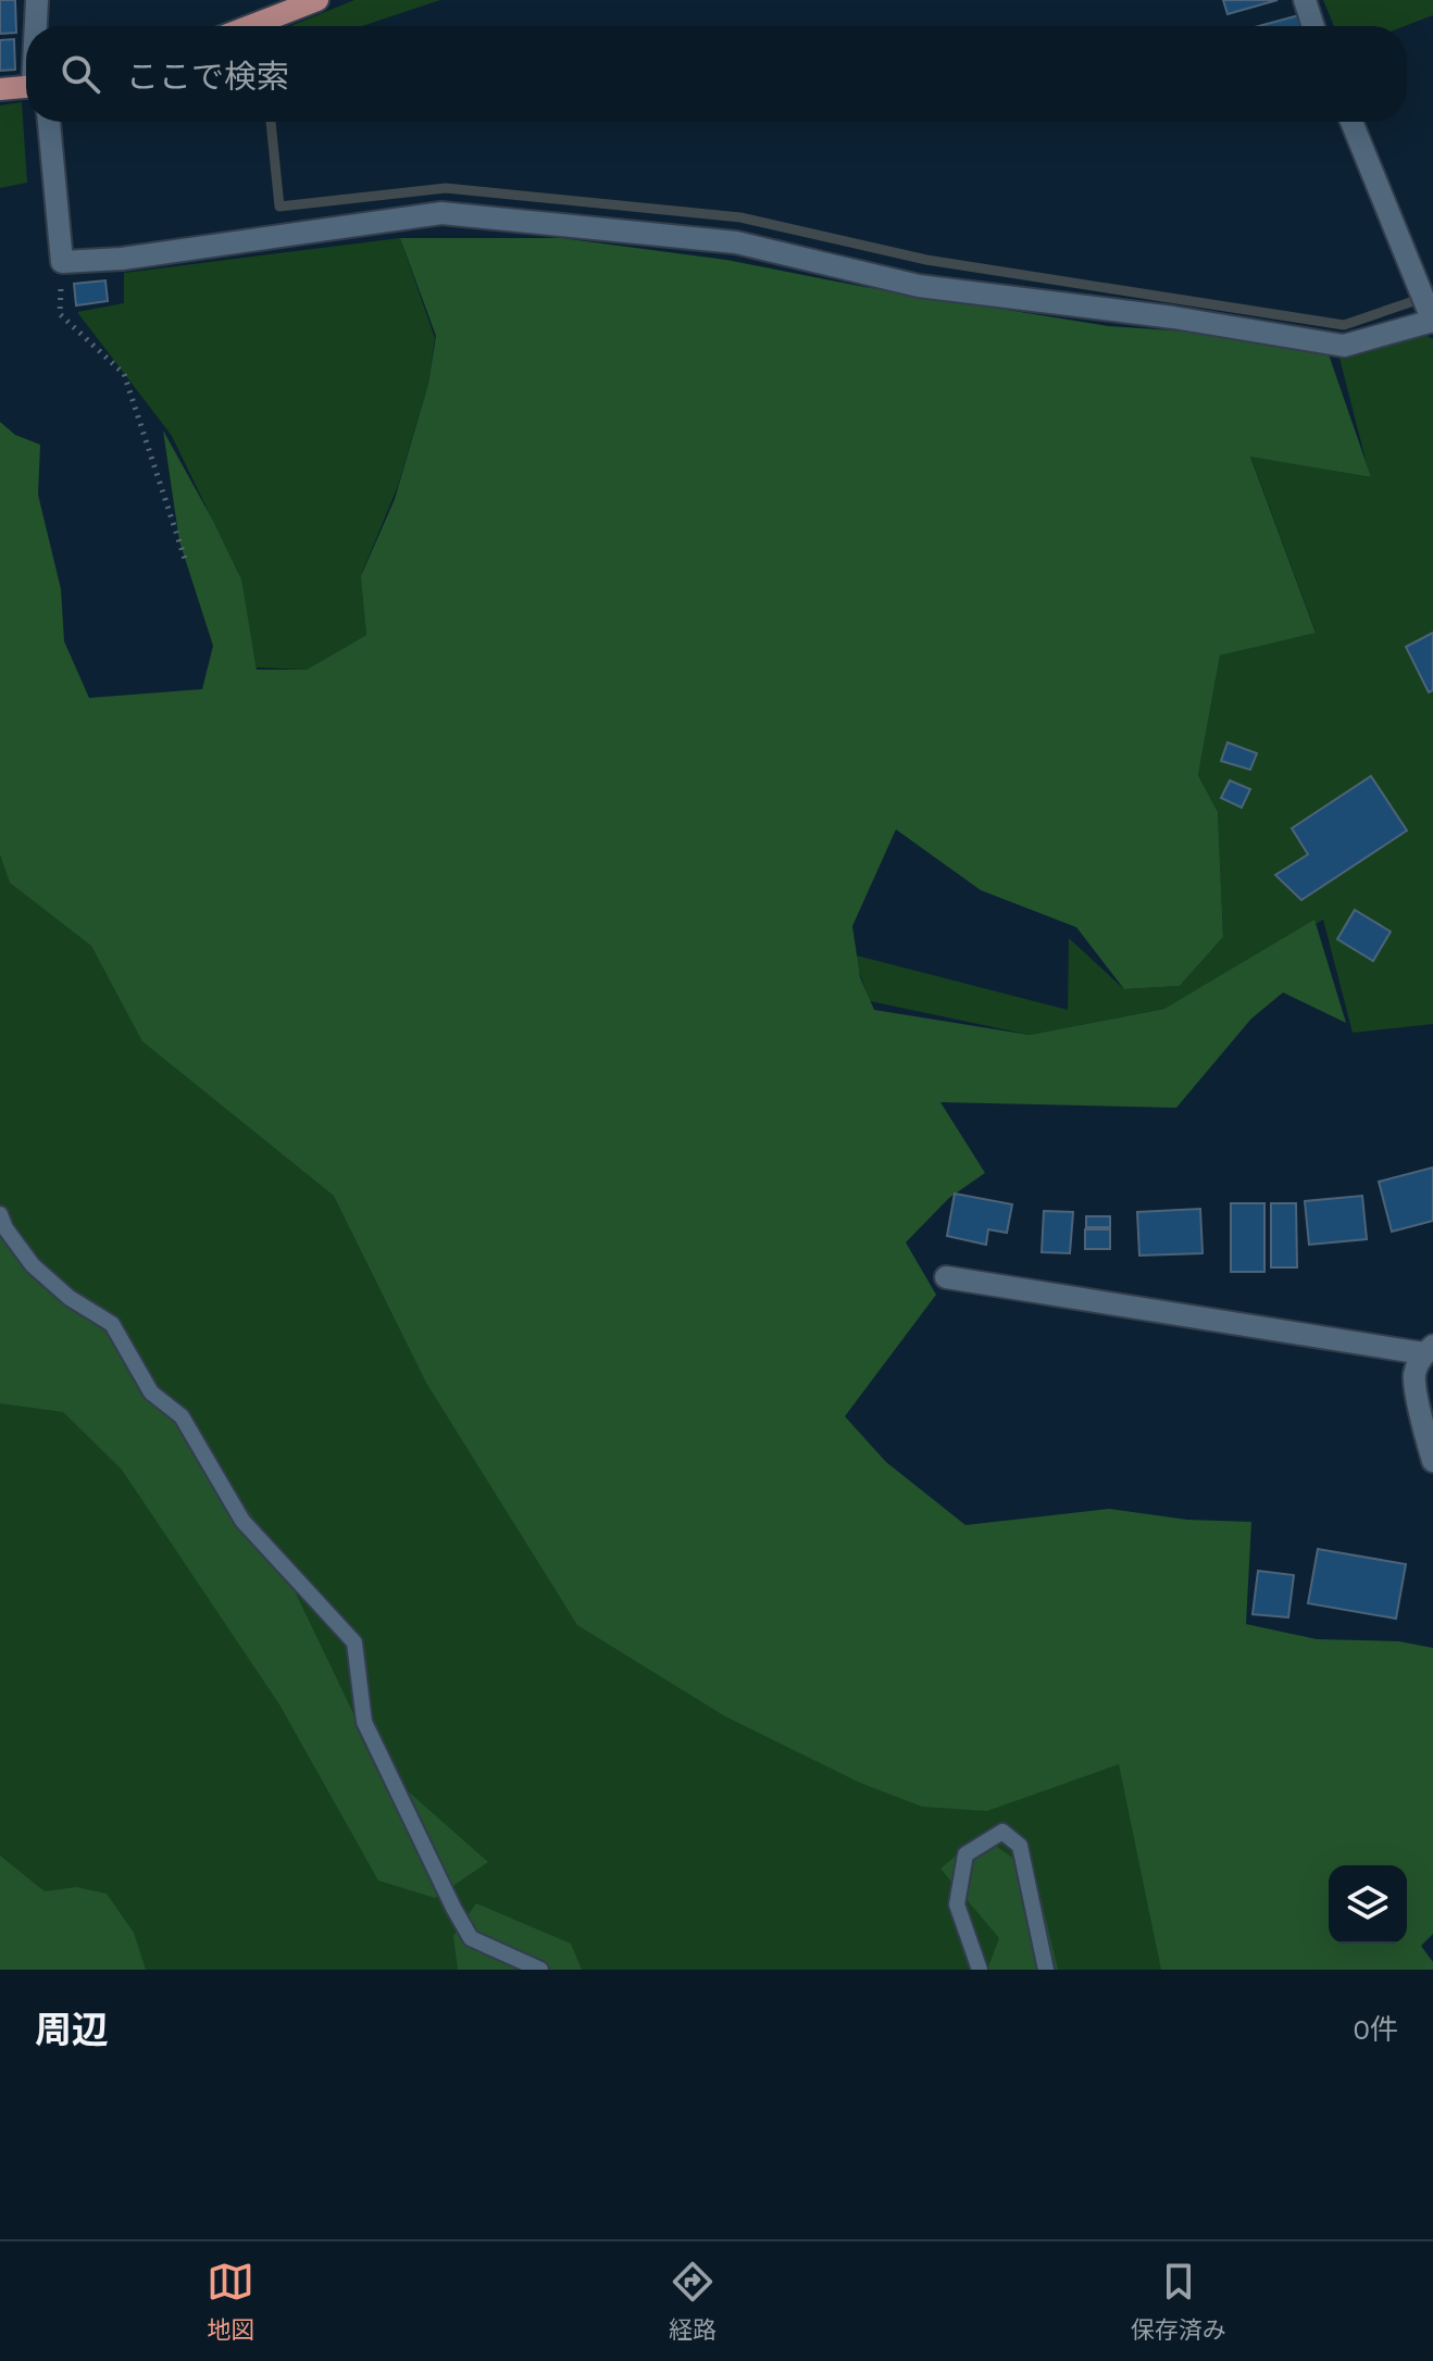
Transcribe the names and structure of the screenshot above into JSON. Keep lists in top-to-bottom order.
{
  "page": {
    "search": "ここで検索",
    "heading": ["周辺", "0件"],
    "nav": ["地図", "経路", "保存済み"]
  }
}
